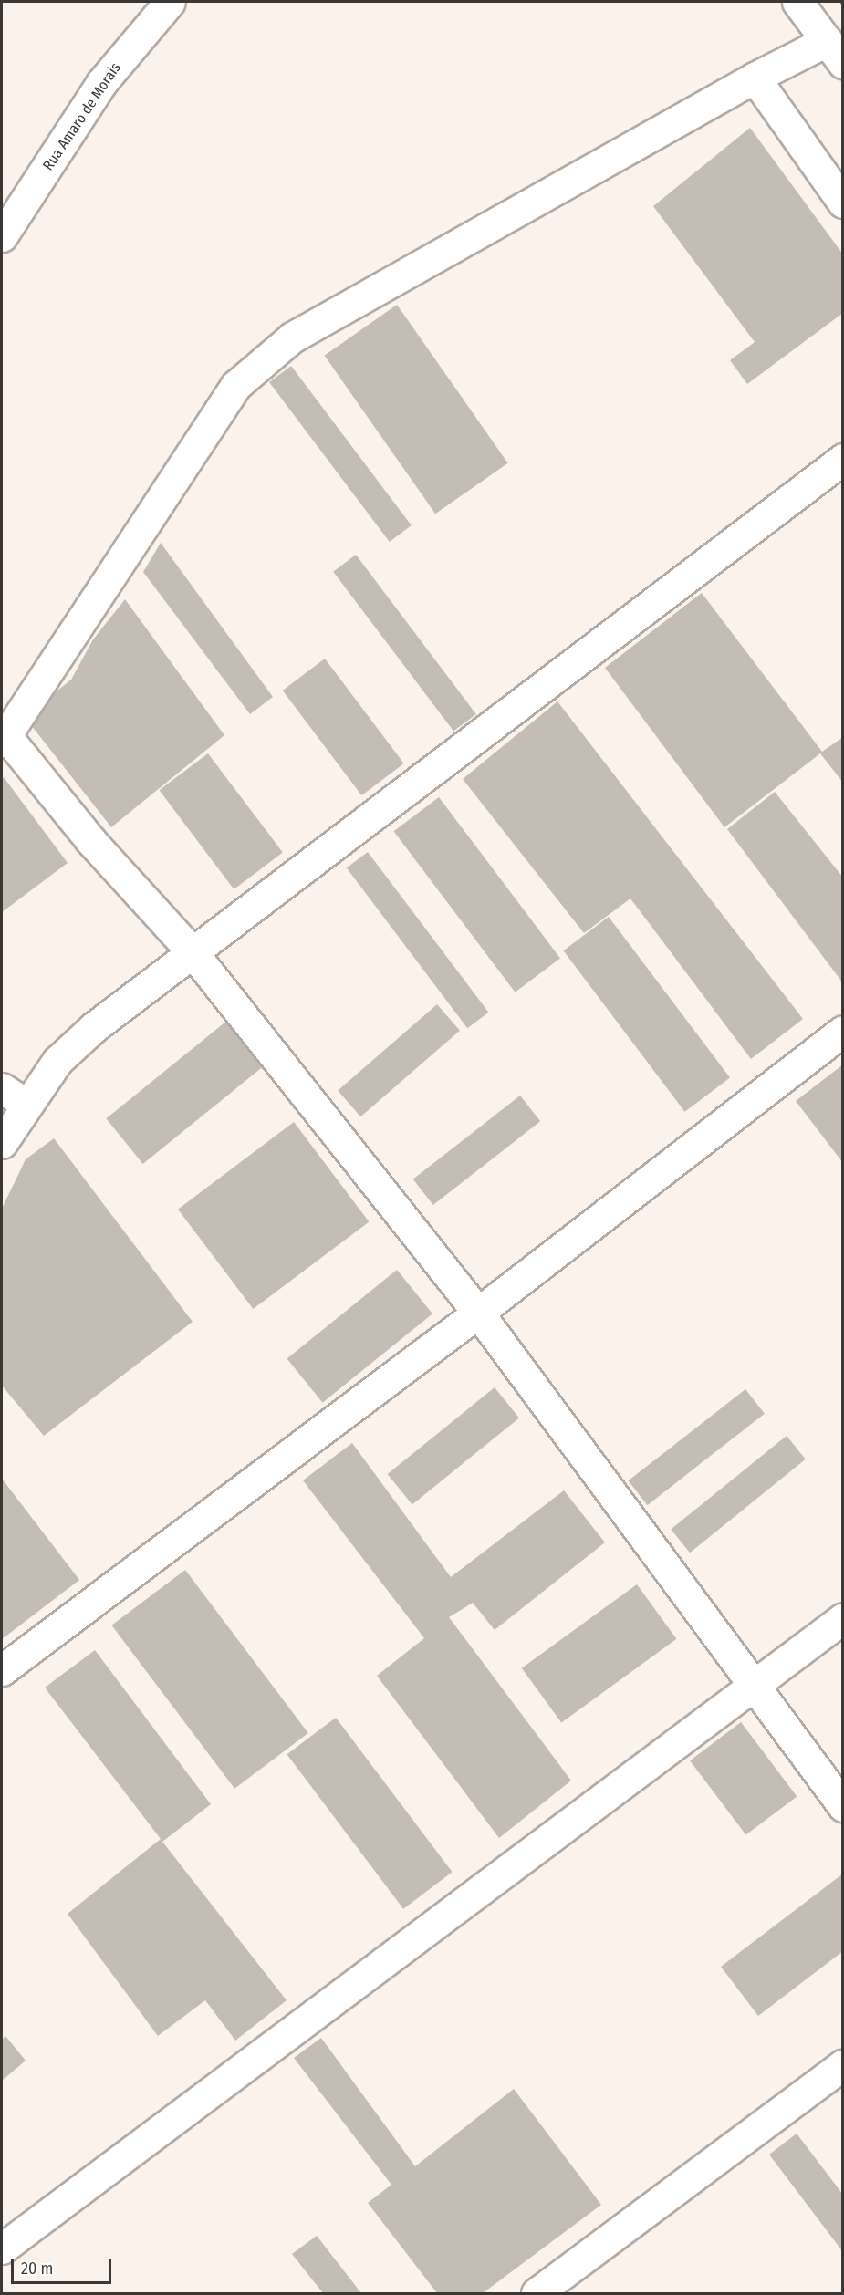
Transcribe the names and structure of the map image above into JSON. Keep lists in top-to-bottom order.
{
  "streets": {
    "street": ["Rua Amaro de Morais"]
  },
  "scale_bar": "20 m"
}
